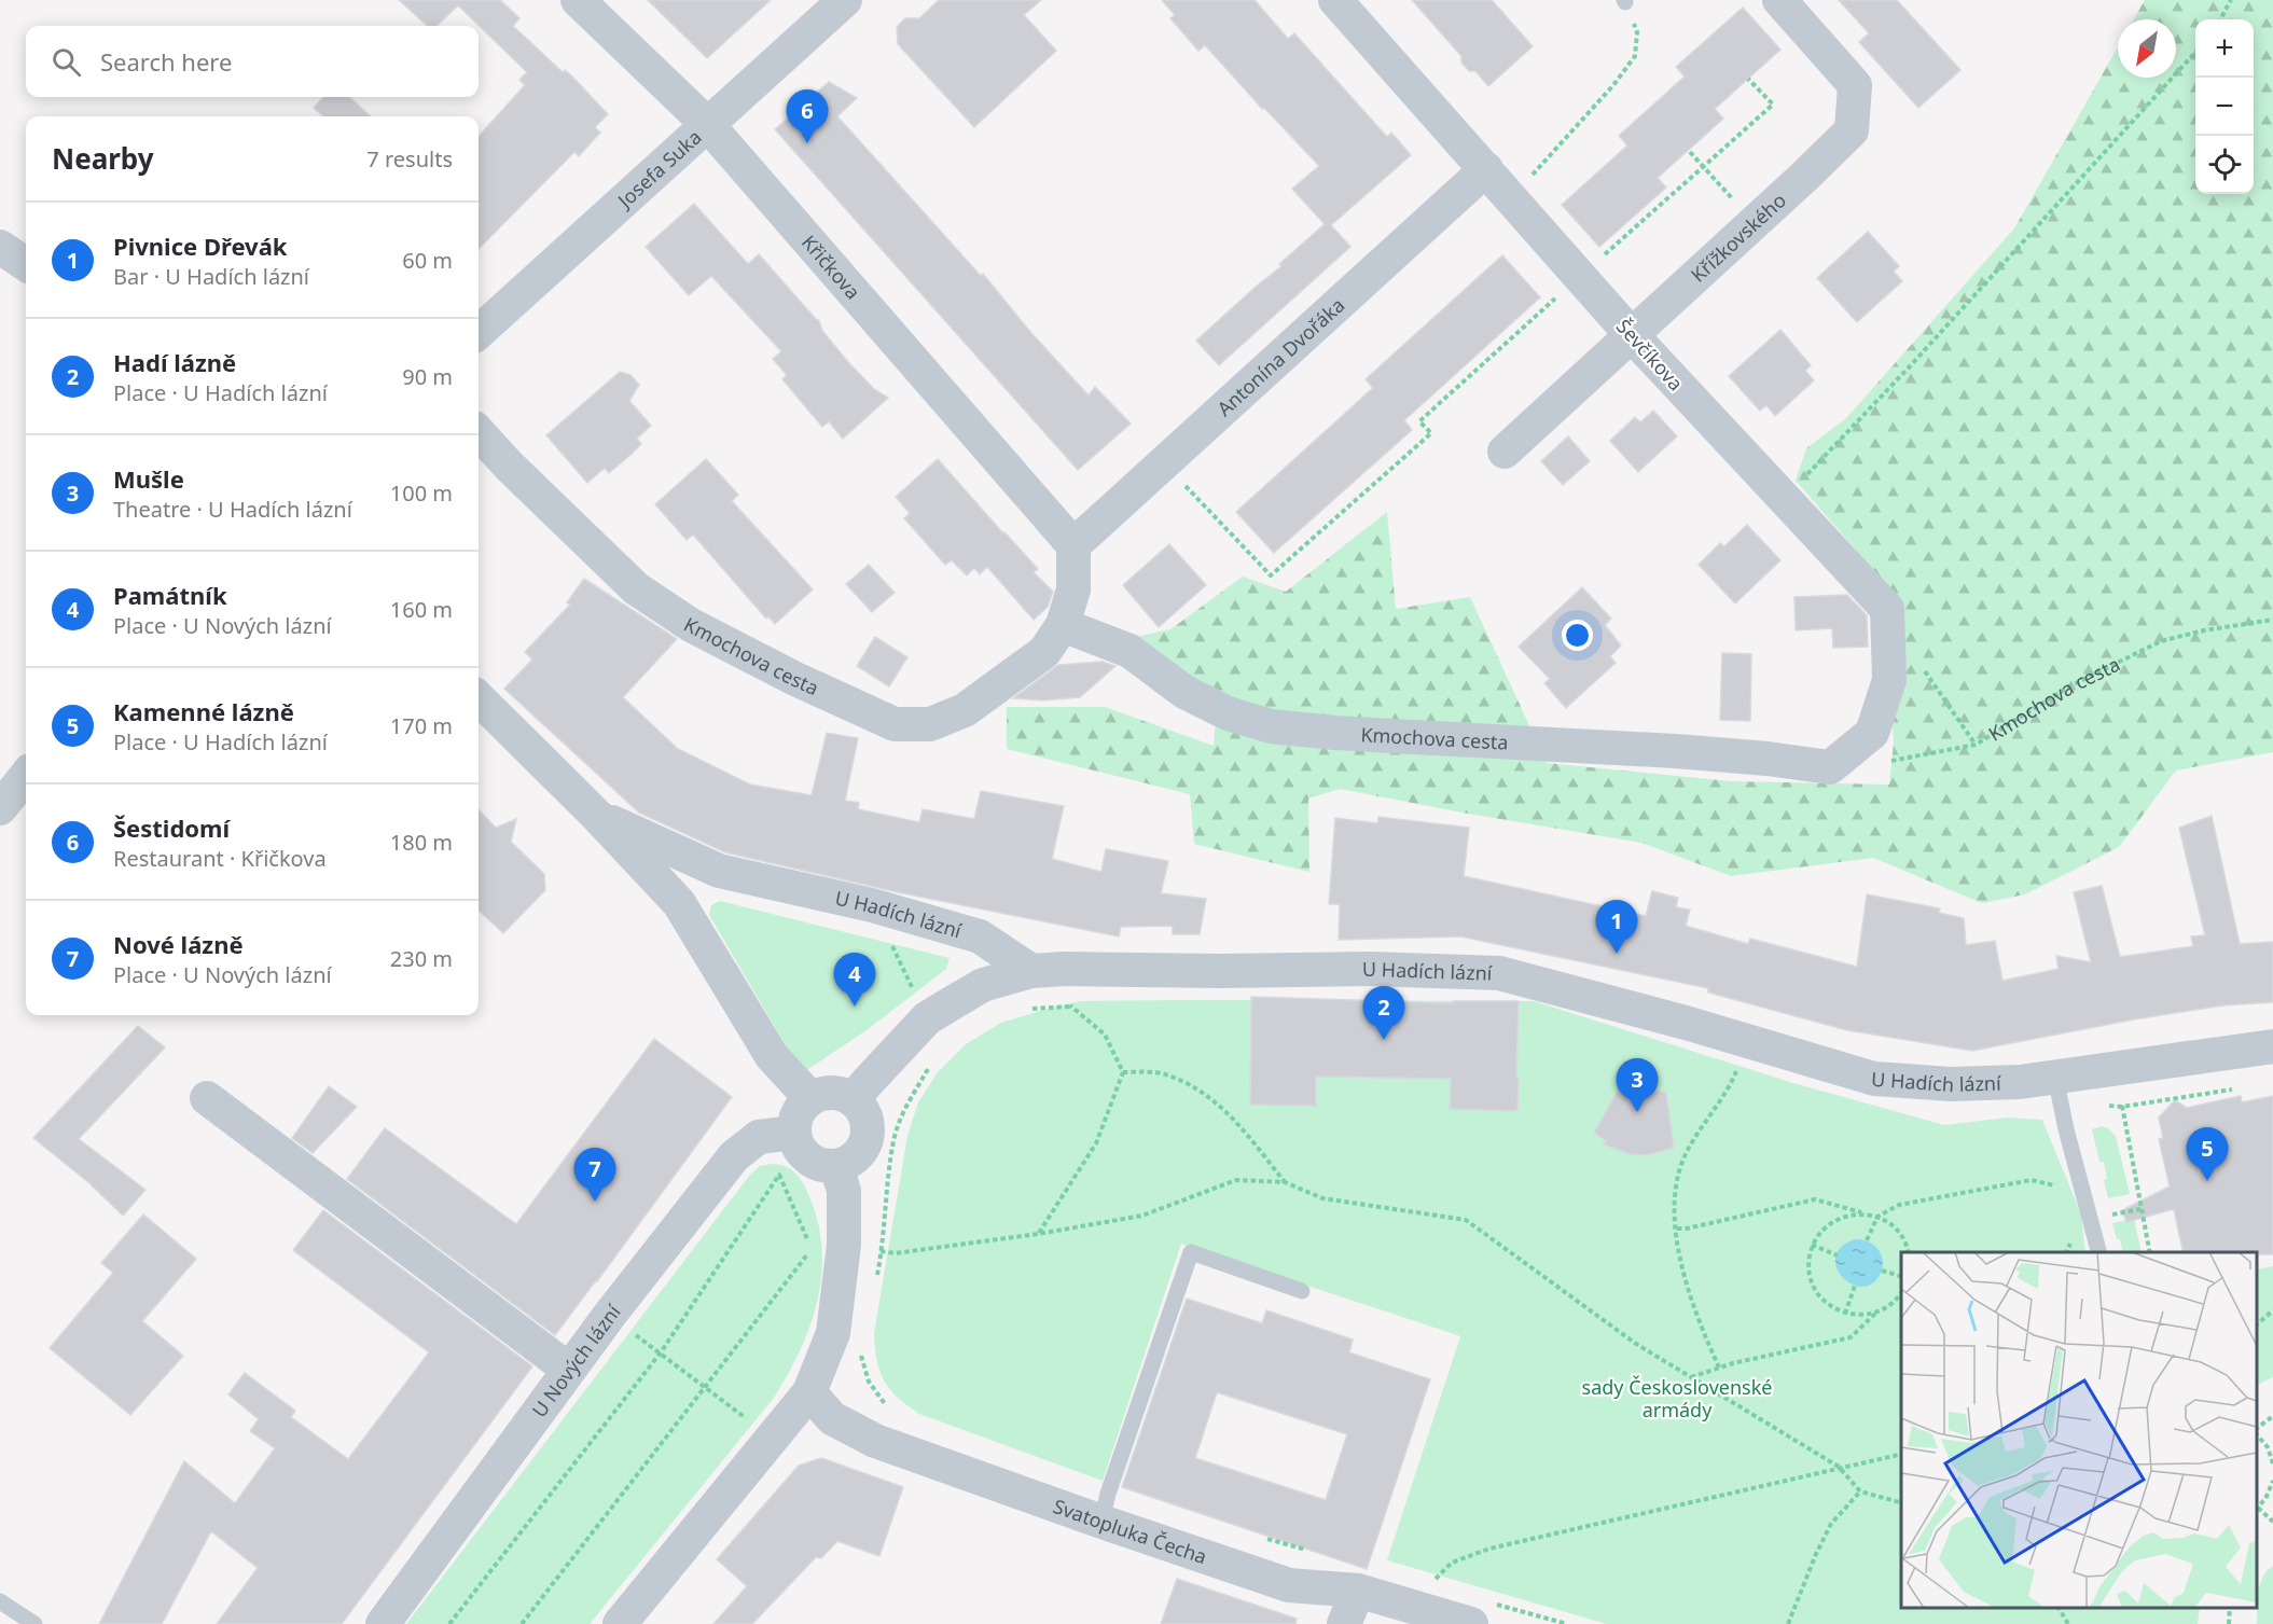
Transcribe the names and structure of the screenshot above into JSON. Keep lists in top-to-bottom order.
{
  "streets": {
    "street": [
      "Josefa Suka",
      "Křížkovského",
      "Křičkova",
      "Ševčíkova",
      "Antonína Dvořáka",
      "Kmochova cesta",
      "U Hadích lázní",
      "U Nových lázní",
      "Svatopluka Čecha"
    ]
  },
  "crossings": [
    ["Josefa Suka", "Křičkova"],
    ["Křížkovského", "Ševčíkova"],
    ["Křičkova", "Antonína Dvořáka"],
    ["Křičkova", "Kmochova cesta"],
    ["Ševčíkova", "Antonína Dvořáka"],
    ["Ševčíkova", "Kmochova cesta"],
    ["Antonína Dvořáka", "Kmochova cesta"]
  ],
  "parks": ["sady Československé armády"],
  "north": "bottom left",
  "page": {
    "map_buttons": ["+", "−"],
    "search": "Search here",
    "pins": [
      "6",
      "1",
      "4",
      "2",
      "3",
      "5",
      "7"
    ],
    "heading": ["Nearby", "7 results"],
    "list": [
      {
        "mark": "1",
        "name": "Pivnice Dřevák",
        "note": "Bar · U Hadích lázní",
        "value": "60 m"
      },
      {
        "mark": "2",
        "name": "Hadí lázně",
        "note": "Place · U Hadích lázní",
        "value": "90 m"
      },
      {
        "mark": "3",
        "name": "Mušle",
        "note": "Theatre · U Hadích lázní",
        "value": "100 m"
      },
      {
        "mark": "4",
        "name": "Památník",
        "note": "Place · U Nových lázní",
        "value": "160 m"
      },
      {
        "mark": "5",
        "name": "Kamenné lázně",
        "note": "Place · U Hadích lázní",
        "value": "170 m"
      },
      {
        "mark": "6",
        "name": "Šestidomí",
        "note": "Restaurant · Křičkova",
        "value": "180 m"
      },
      {
        "mark": "7",
        "name": "Nové lázně",
        "note": "Place · U Nových lázní",
        "value": "230 m"
      }
    ]
  }
}
